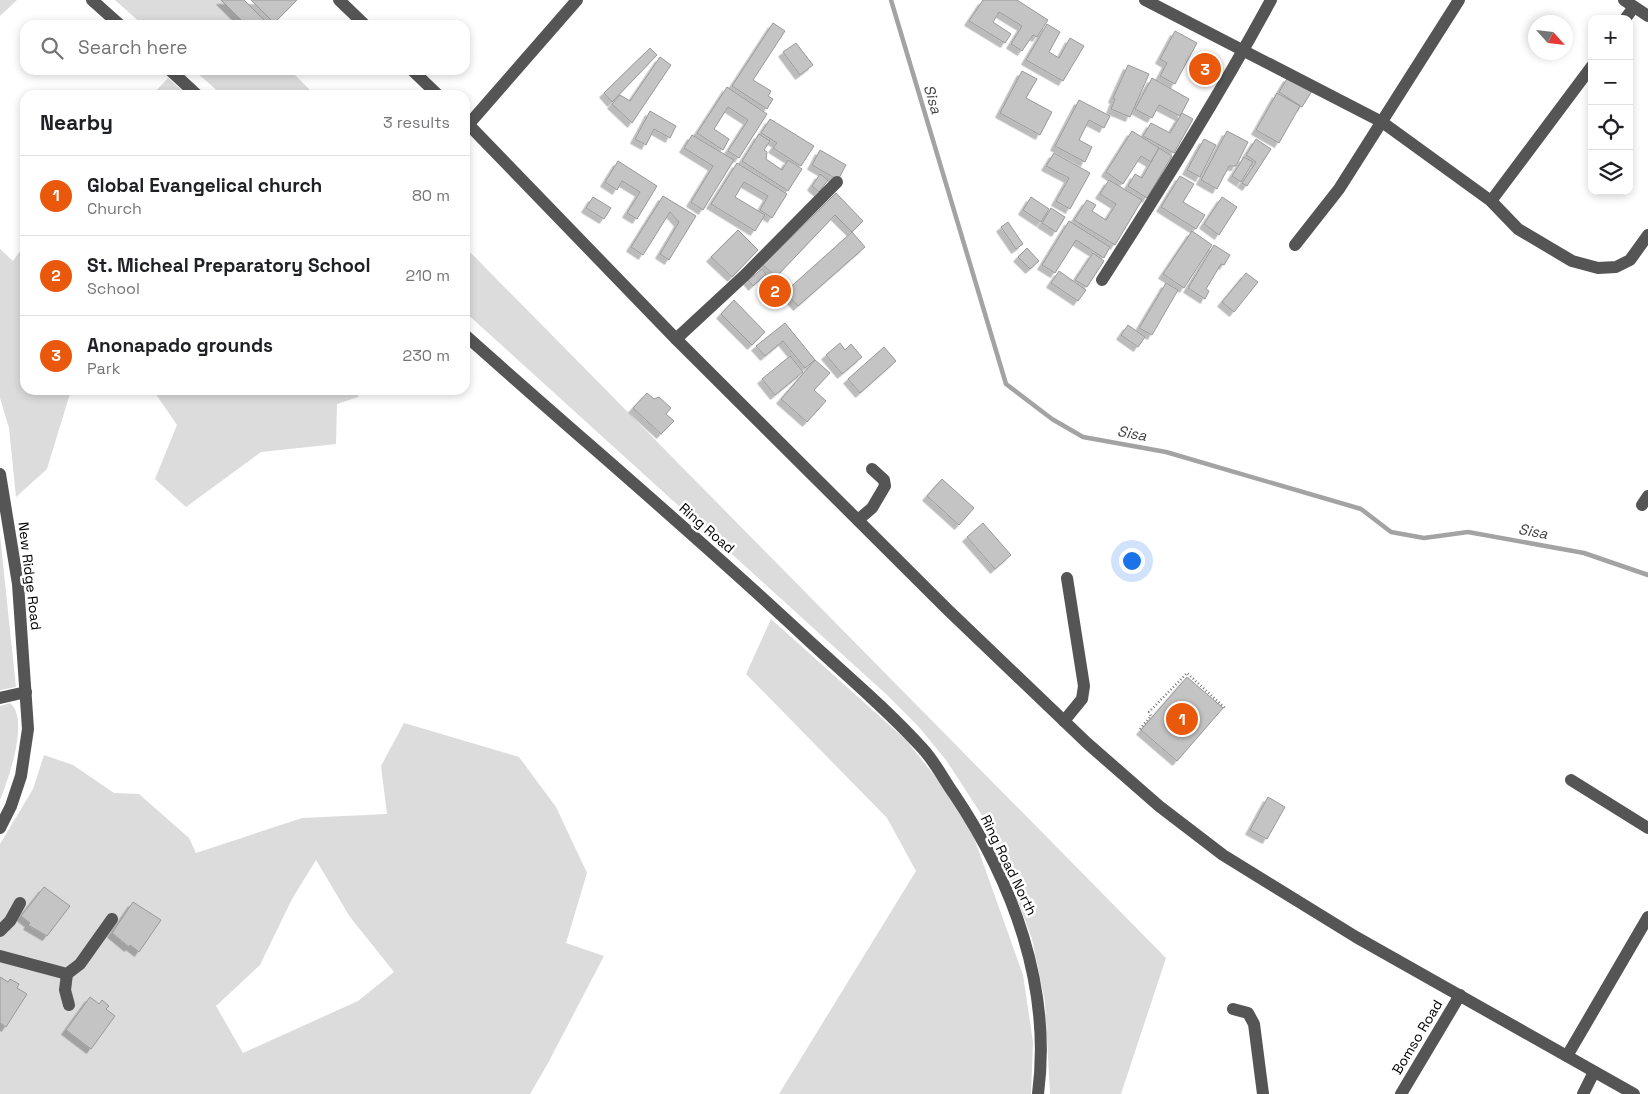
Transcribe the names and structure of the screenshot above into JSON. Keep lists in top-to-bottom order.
{
  "streets": {
    "street": [
      "Ring Road",
      "New Ridge Road",
      "Ring Road North",
      "Bomso Road"
    ]
  },
  "crossings": [
    ["Ring Road", "Ring Road North"]
  ],
  "water": ["Sisa"],
  "north": "bottom right",
  "page": {
    "map_buttons": ["+", "−"],
    "search": "Search here",
    "pins": ["3", "2", "1"],
    "heading": ["Nearby", "3 results"],
    "list": [
      {
        "mark": "1",
        "name": "Global Evangelical church",
        "note": "Church",
        "value": "80 m"
      },
      {
        "mark": "2",
        "name": "St. Micheal Preparatory School",
        "note": "School",
        "value": "210 m"
      },
      {
        "mark": "3",
        "name": "Anonapado grounds",
        "note": "Park",
        "value": "230 m"
      }
    ]
  }
}
